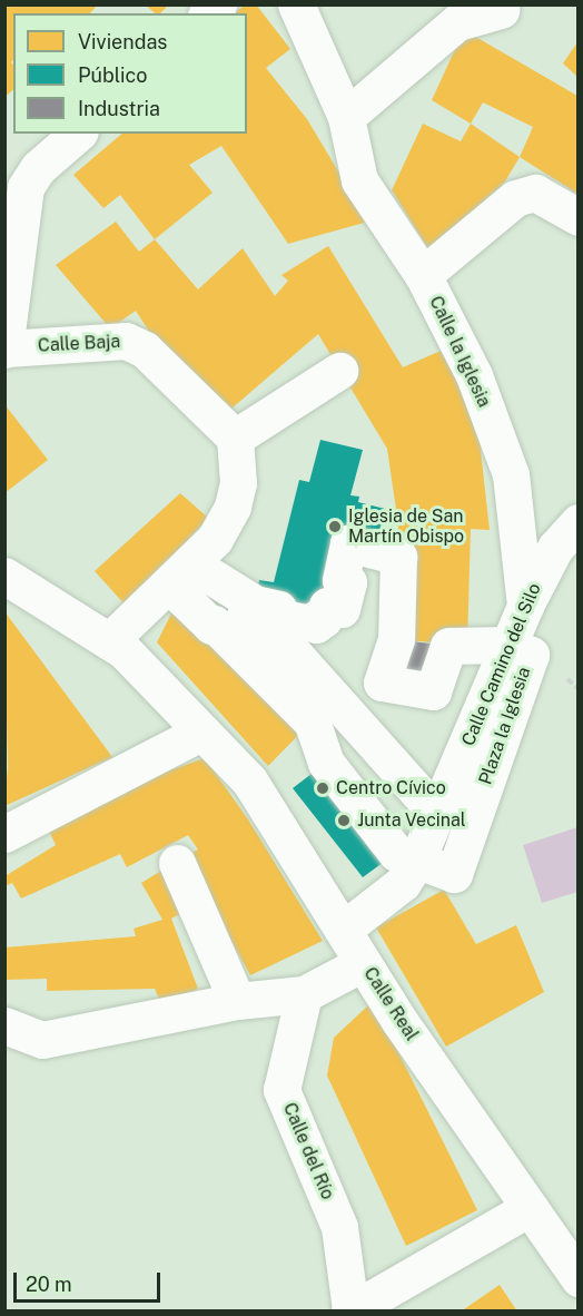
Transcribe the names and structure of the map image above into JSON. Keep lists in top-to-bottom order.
{
  "streets": {
    "street": [
      "Calle Baja",
      "Calle la Iglesia",
      "Calle Camino del Silo",
      "Plaza la Iglesia",
      "Calle Real",
      "Calle del Río"
    ]
  },
  "crossings": [
    ["Calle la Iglesia", "Calle Camino del Silo"],
    ["Calle Camino del Silo", "Plaza la Iglesia"],
    ["Calle Camino del Silo", "Calle Real"],
    ["Calle Real", "Calle del Río"]
  ],
  "places": ["Iglesia de San Martín Obispo", "Centro Cívico", "Junta Vecinal"],
  "legend": ["Viviendas", "Público", "Industria"],
  "scale_bar": "20 m"
}
